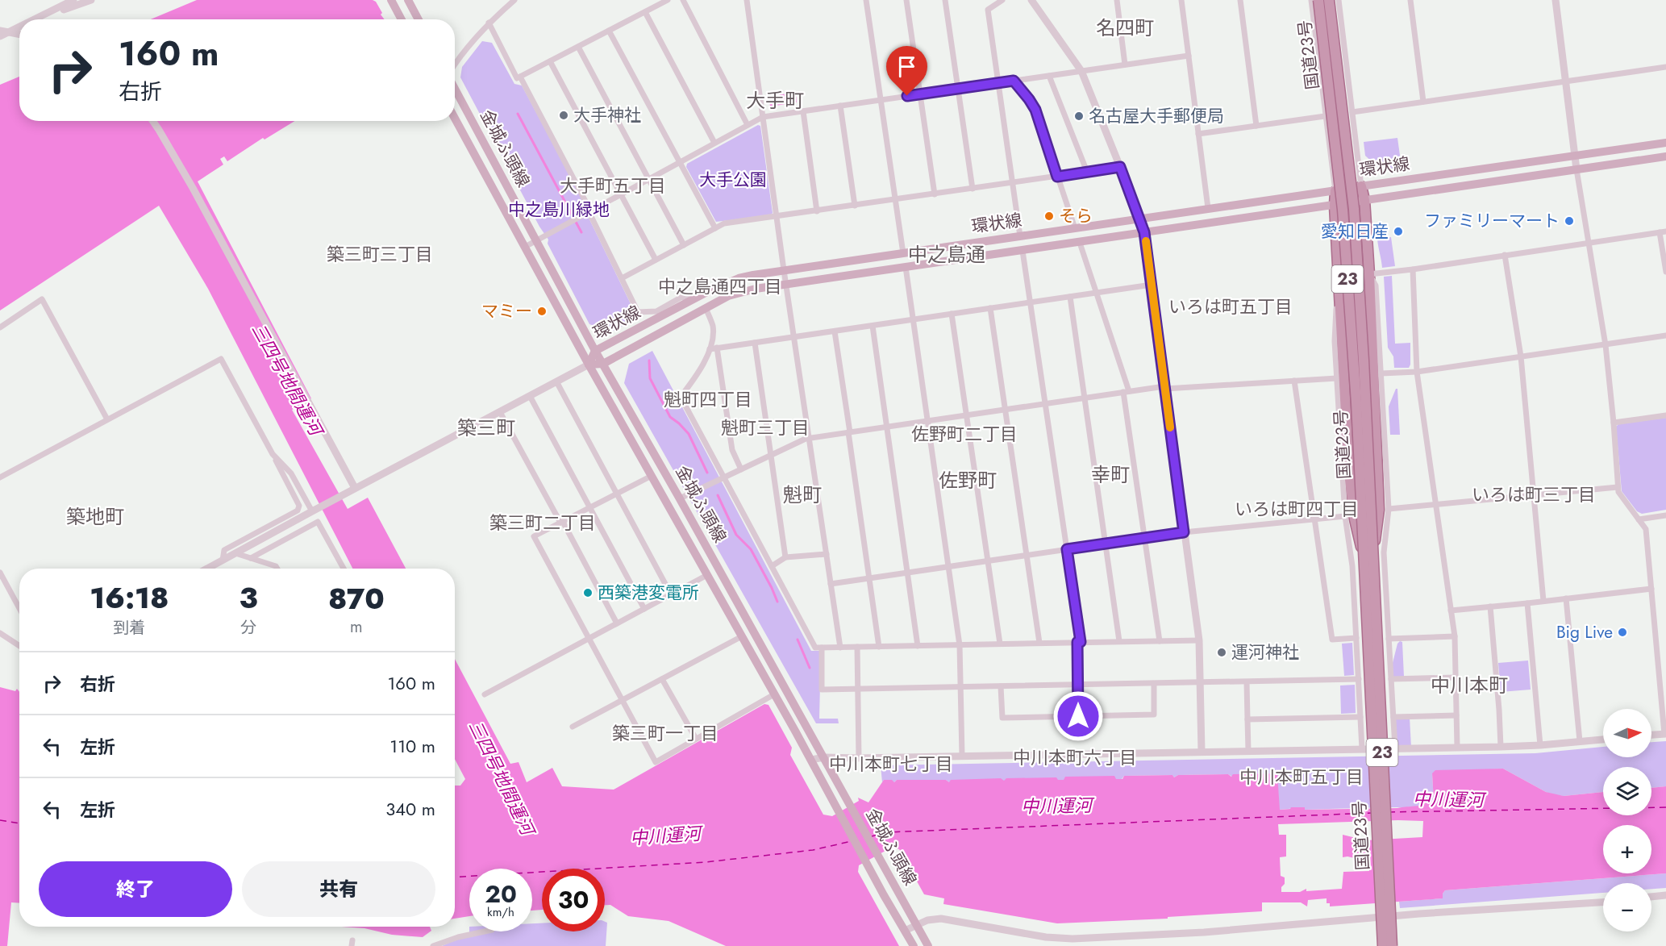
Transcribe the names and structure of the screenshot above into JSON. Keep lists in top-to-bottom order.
{
  "streets": {
    "highway": ["国道23号", "23"],
    "main road": ["金城ふ頭線", "環状線"]
  },
  "crossings": [
    ["金城ふ頭線", "環状線"]
  ],
  "districts": [
    "名四町",
    "大手町",
    "大手町五丁目",
    "築三町三丁目",
    "中之島通",
    "中之島通四丁目",
    "いろは町五丁目",
    "魁町四丁目",
    "築三町",
    "魁町三丁目",
    "佐野町二丁目",
    "幸町",
    "佐野町",
    "魁町",
    "いろは町三丁目",
    "いろは町四丁目",
    "築地町",
    "築三町二丁目",
    "中川本町",
    "築三町一丁目",
    "中川本町六丁目",
    "中川本町七丁目",
    "中川本町五丁目"
  ],
  "water": ["三四号地間運河", "中川運河"],
  "parks": ["大手公園", "中之島川緑地"],
  "places": [
    "大手神社",
    "名古屋大手郵便局",
    "そら",
    "ファミリーマート",
    "愛知日産",
    "マミー",
    "西築港変電所",
    "Big Live",
    "運河神社"
  ],
  "north": "right",
  "page": {
    "turn": ["160 m", "右折"],
    "eta": [
      "16:18",
      "到着",
      "3",
      "分",
      "870",
      "m"
    ],
    "list": [
      {
        "name": "右折",
        "value": "160 m"
      },
      {
        "name": "左折",
        "value": "110 m"
      },
      {
        "name": "左折",
        "value": "340 m"
      }
    ],
    "map_buttons": ["+", "−"],
    "buttons": ["終了", "共有"],
    "speed": "20 km/h",
    "limit": "30"
  }
}
